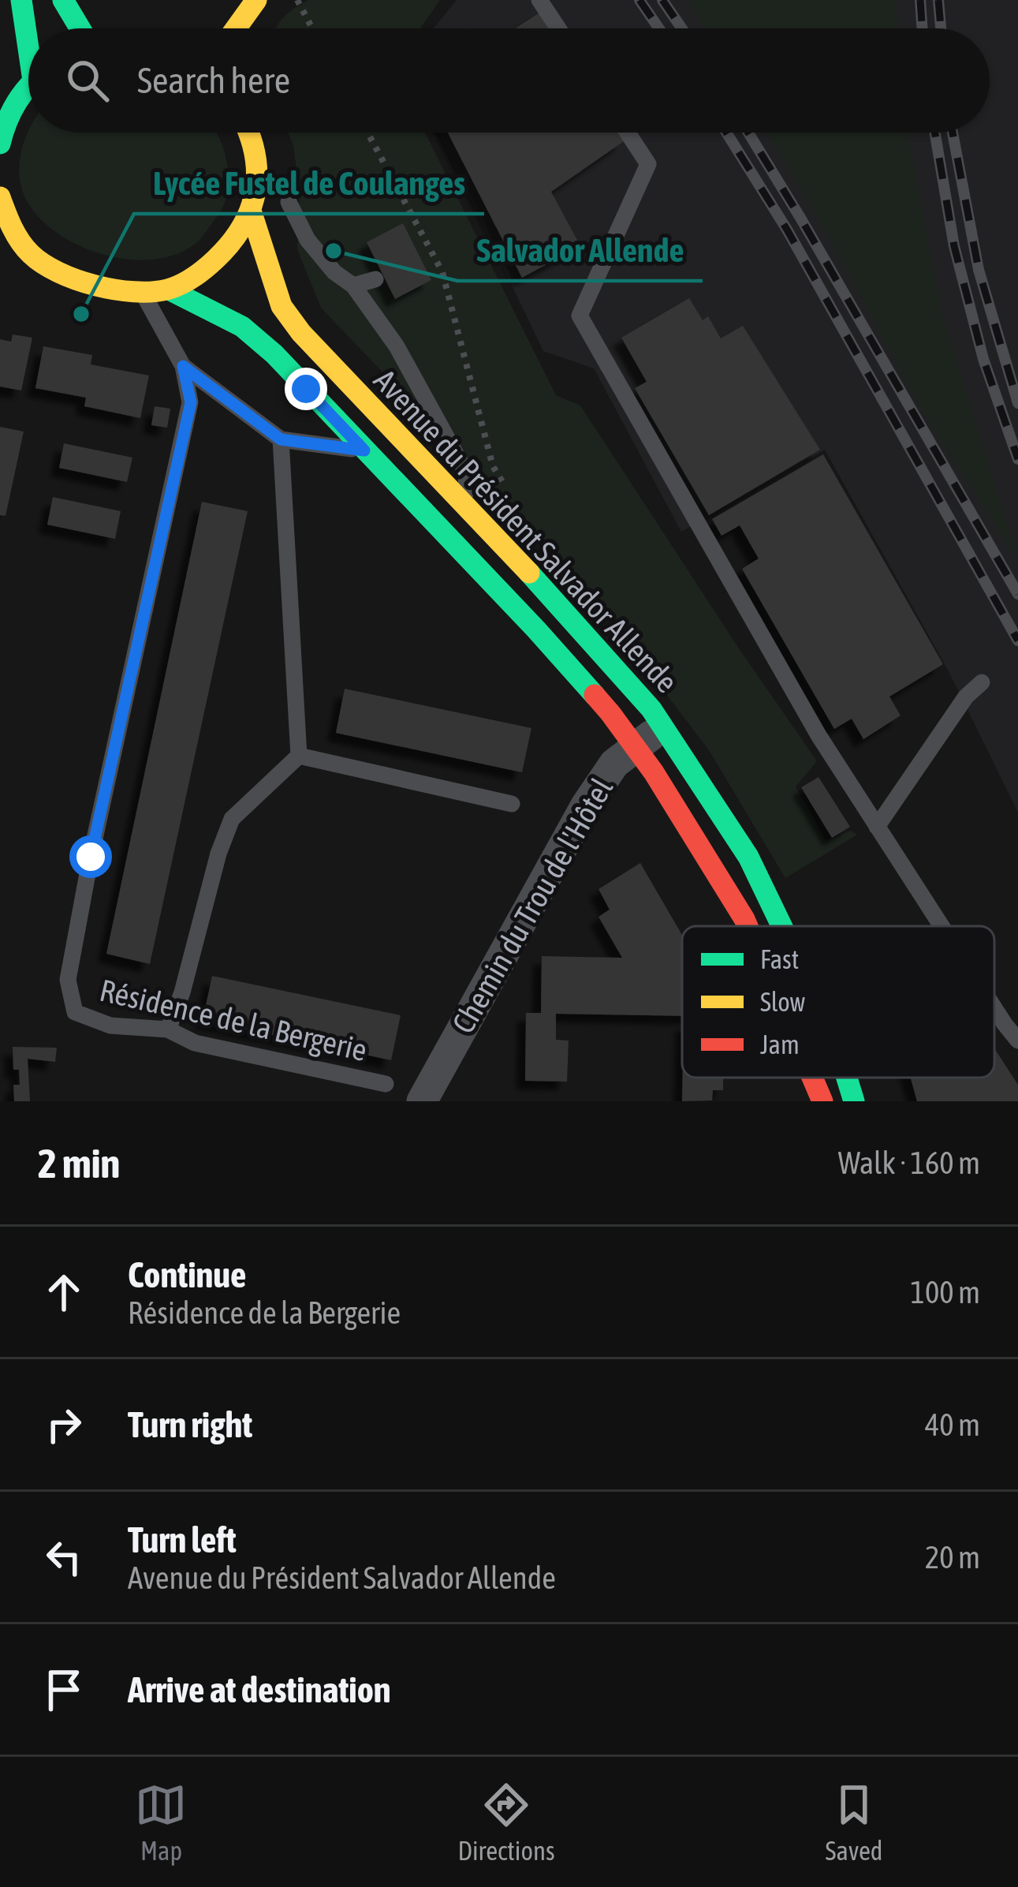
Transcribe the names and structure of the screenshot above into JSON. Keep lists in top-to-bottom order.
{
  "streets": {
    "street": ["Avenue du Président Salvador Allende", "Chemin du Trou de l'Hôtel"],
    "lane": ["Résidence de la Bergerie"]
  },
  "crossings": [
    ["Avenue du Président Salvador Allende", "Chemin du Trou de l'Hôtel"]
  ],
  "places": ["Salvador Allende", "Lycée Fustel de Coulanges"],
  "legend": ["Fast", "Slow", "Jam"],
  "page": {
    "search": "Search here",
    "heading": ["2 min", "Walk · 160 m"],
    "list": [
      ["Continue", "Résidence de la Bergerie", "100 m"],
      ["Turn right", "40 m"],
      ["Turn left", "Avenue du Président Salvador Allende", "20 m"],
      "Arrive at destination"
    ],
    "nav": ["Map", "Directions", "Saved"]
  }
}
